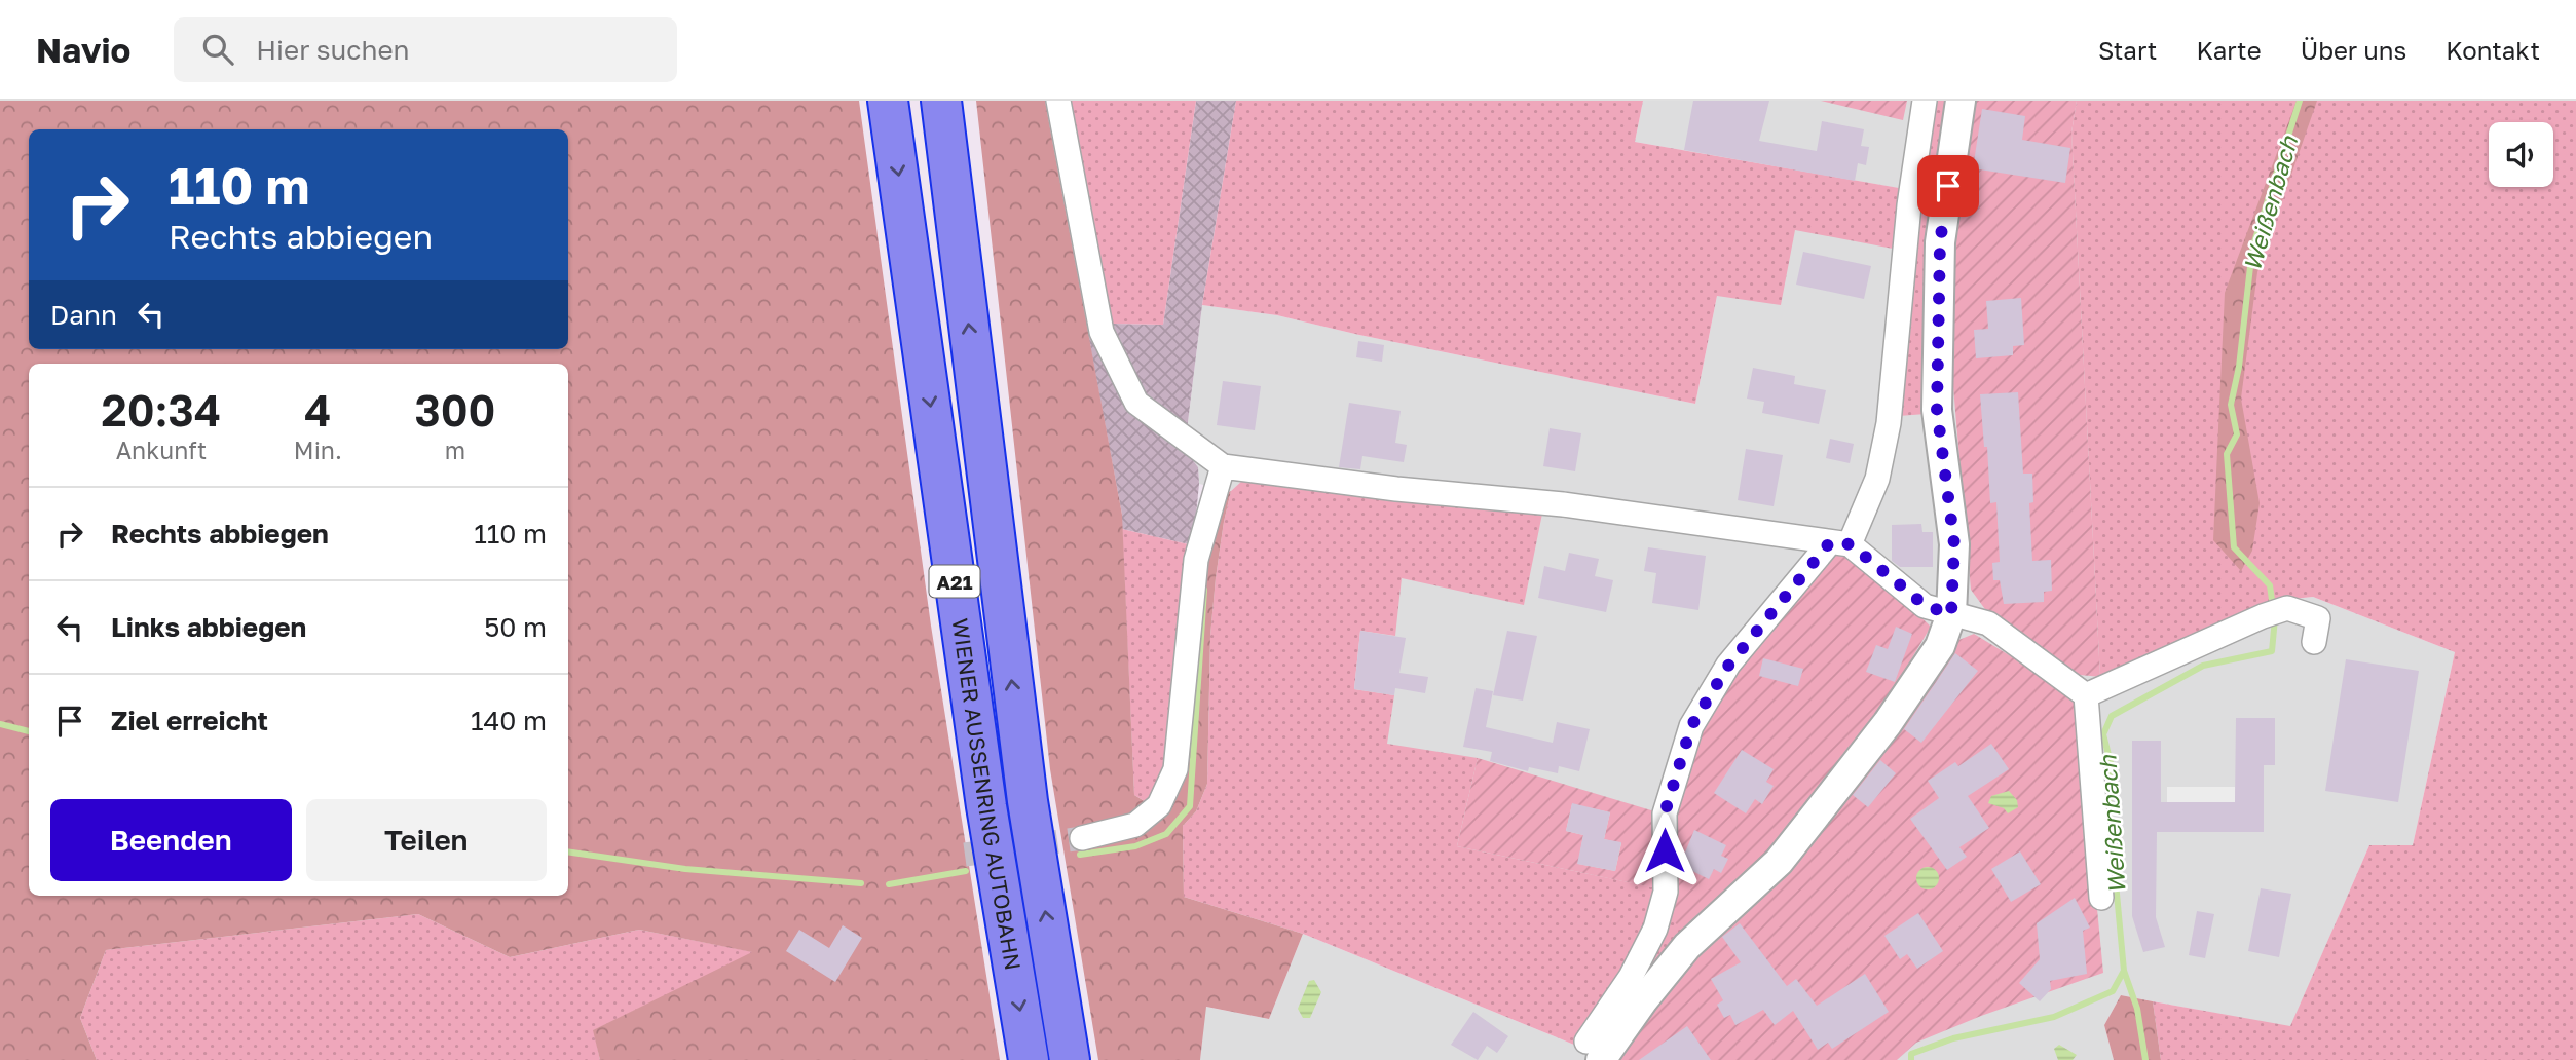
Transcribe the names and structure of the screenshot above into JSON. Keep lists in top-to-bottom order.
{
  "streets": {
    "highway": ["A21", "WIENER AUSSENRING AUTOBAHN"]
  },
  "water": ["Weißenbach"],
  "page": {
    "header": "Navio",
    "search": "Hier suchen",
    "nav": [
      "Start",
      "Karte",
      "Über uns",
      "Kontakt"
    ],
    "turn": ["110 m", "Rechts abbiegen"],
    "then": "Dann",
    "eta": [
      "20:34",
      "Ankunft",
      "4",
      "Min.",
      "300",
      "m"
    ],
    "list": [
      {
        "name": "Rechts abbiegen",
        "value": "110 m"
      },
      {
        "name": "Links abbiegen",
        "value": "50 m"
      },
      {
        "name": "Ziel erreicht",
        "value": "140 m"
      }
    ],
    "buttons": ["Beenden", "Teilen"]
  }
}
